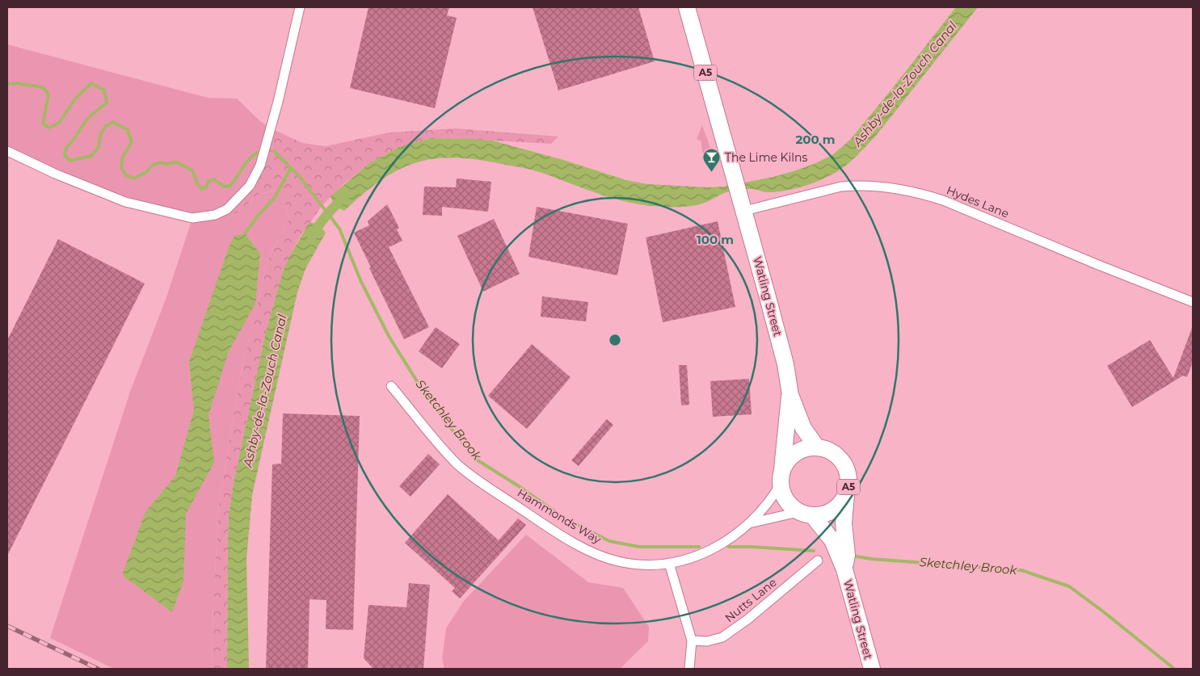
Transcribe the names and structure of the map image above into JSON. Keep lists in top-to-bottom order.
{
  "streets": {
    "highway": ["A5", "Watling Street"],
    "street": ["Hydes Lane", "Hammonds Way", "Nutts Lane"]
  },
  "crossings": [
    ["A5", "Hydes Lane"],
    ["A5", "Watling Street"],
    ["A5", "Hammonds Way"],
    ["Hydes Lane", "Watling Street"],
    ["Watling Street", "Hammonds Way"]
  ],
  "water": ["Ashby-de-la-Zouch Canal", "Sketchley Brook"],
  "places": {
    "bar": ["The Lime Kilns"]
  },
  "rings": ["200 m", "100 m"]
}
